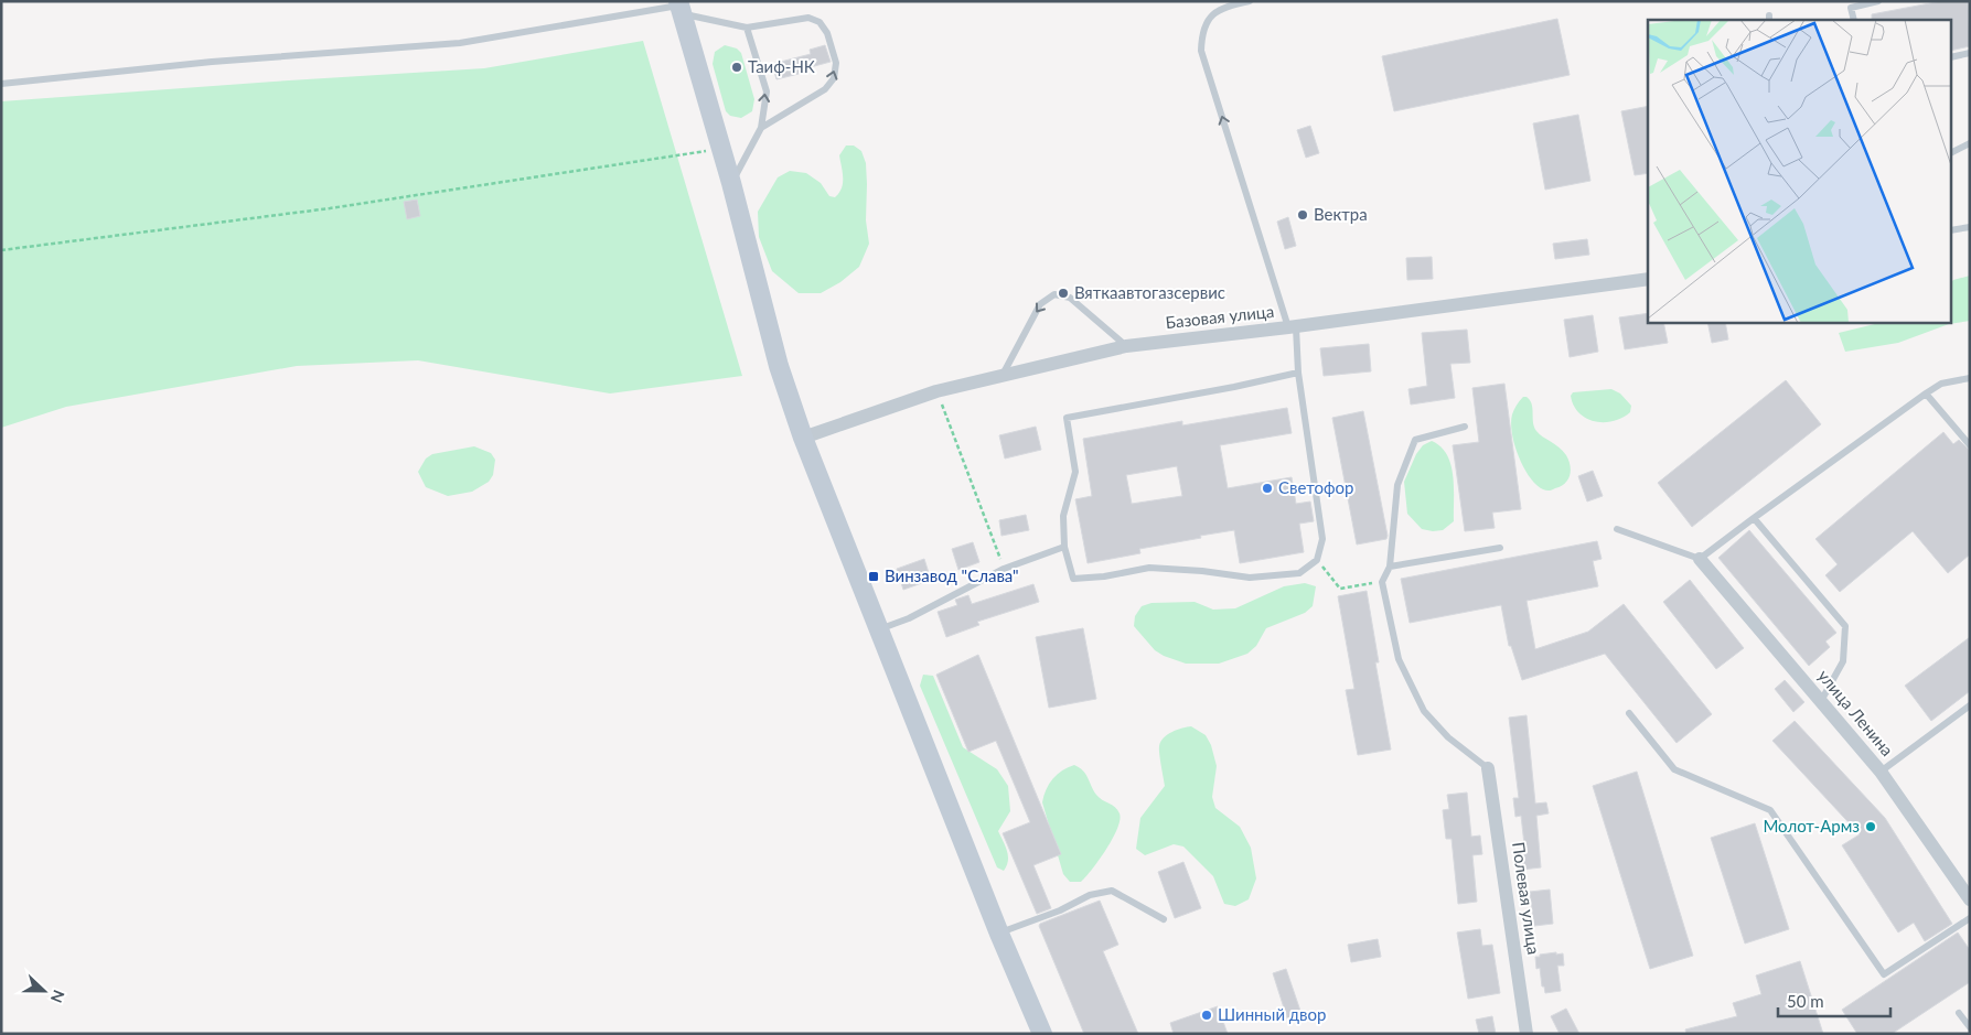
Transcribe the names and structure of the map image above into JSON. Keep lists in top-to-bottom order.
{
  "streets": {
    "street": ["Базовая улица", "улица Ленина", "Полевая улица"]
  },
  "places": {
    "other": [
      "Таиф-НК",
      "Вектра",
      "Вяткаавтогазсервис",
      "Светофор",
      "Молот-Армз",
      "Шинный двор"
    ],
    "transit": ["Винзавод \"Слава\""]
  },
  "scale_bar": "50 m",
  "north": "right"
}
